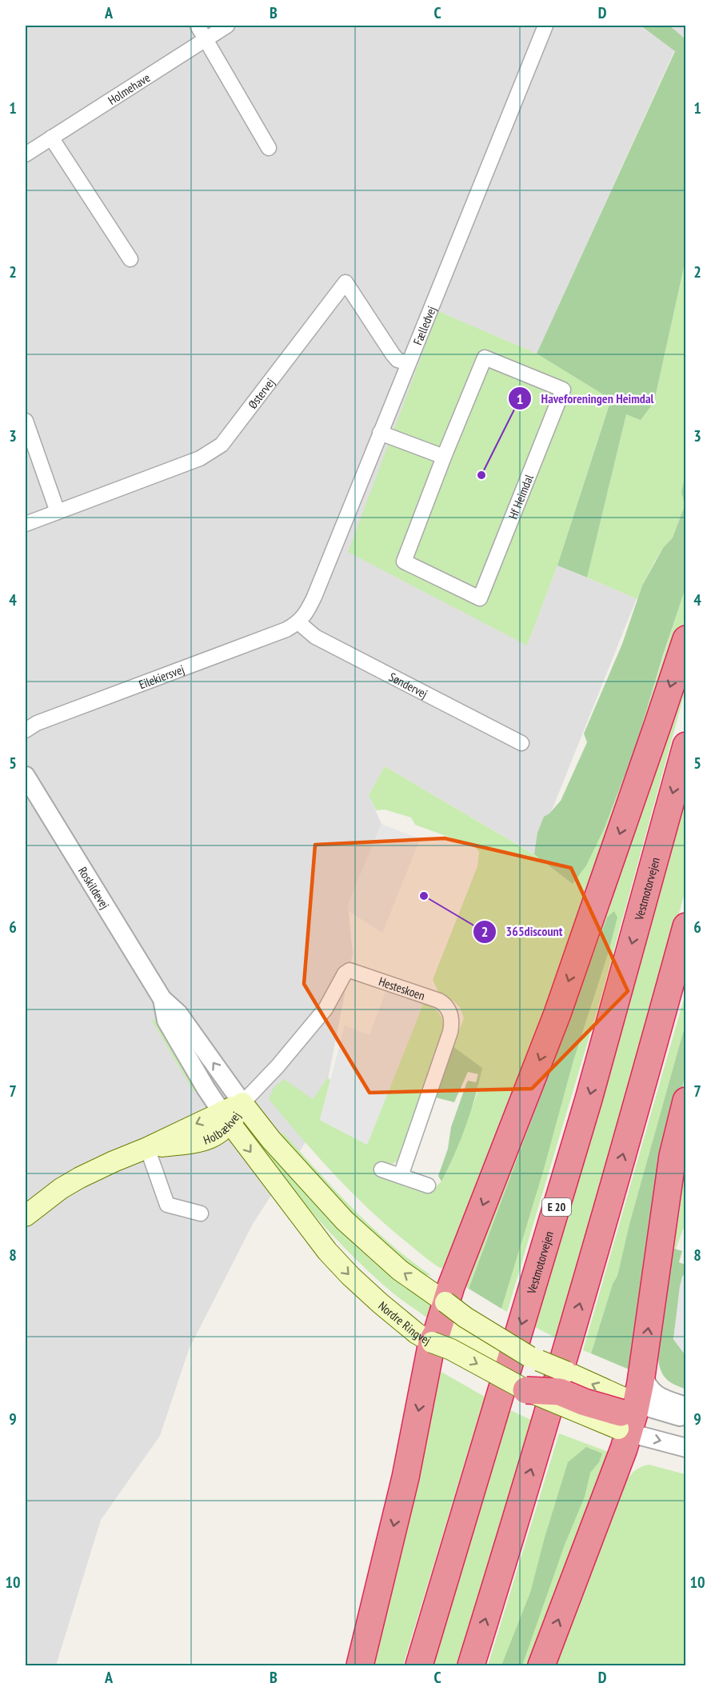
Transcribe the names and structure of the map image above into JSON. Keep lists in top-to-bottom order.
{
  "streets": {
    "highway": ["Vestmotorvejen", "E 20"],
    "main road": ["Holbækvej", "Nordre Ringvej"],
    "street": [
      "Holmehave",
      "Fælledvej",
      "Østervej",
      "Hf Heimdal",
      "Eilekiersvej",
      "Søndervej",
      "Roskildevej",
      "Hesteskoen"
    ]
  },
  "crossings": [
    ["Fælledvej", "Østervej"],
    ["Fælledvej", "Eilekiersvej"],
    ["Fælledvej", "Søndervej"],
    ["Eilekiersvej", "Søndervej"],
    ["Roskildevej", "Hesteskoen"],
    ["Roskildevej", "Holbækvej"],
    ["Roskildevej", "Nordre Ringvej"],
    ["Hesteskoen", "Holbækvej"],
    ["Holbækvej", "Nordre Ringvej"]
  ],
  "places": ["Haveforeningen Heimdal", "365discount"],
  "grid": {
    "columns": [
      "A",
      "B",
      "C",
      "D"
    ],
    "rows": [
      "1",
      "2",
      "3",
      "4",
      "5",
      "6",
      "7",
      "8",
      "9",
      "10"
    ]
  }
}
